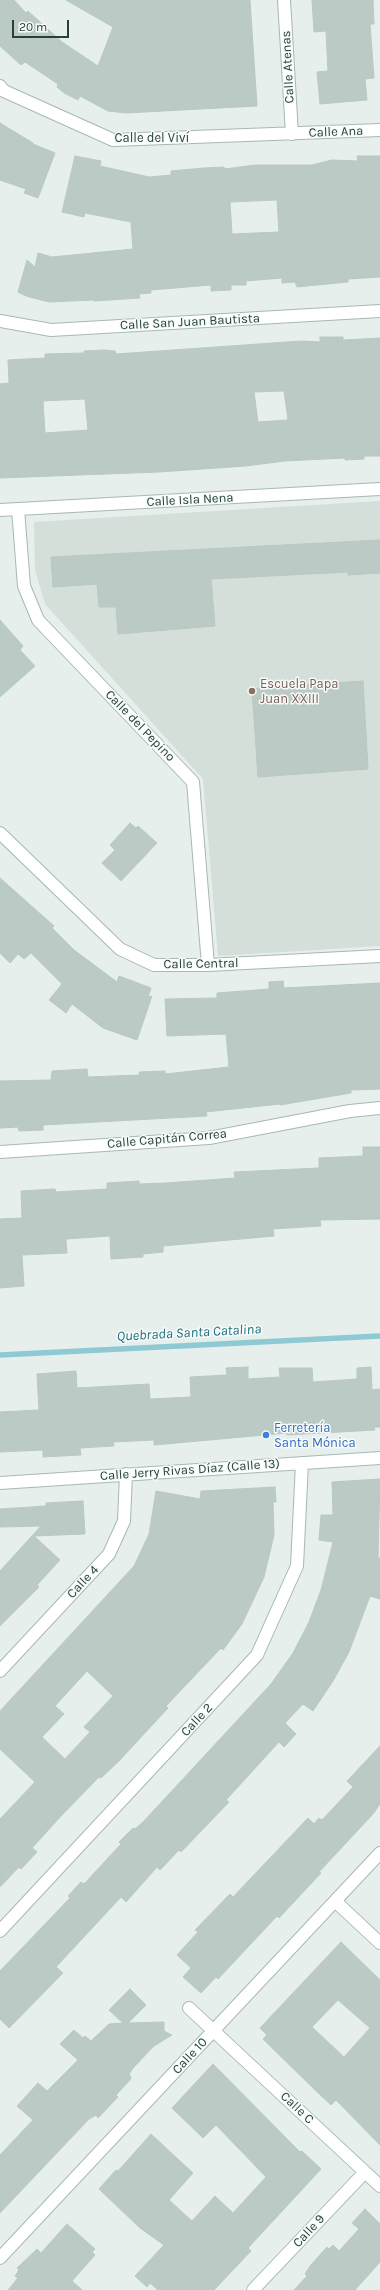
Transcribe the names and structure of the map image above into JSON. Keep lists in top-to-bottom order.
{
  "streets": {
    "street": [
      "Calle Atenas",
      "Calle Ana",
      "Calle del Viví",
      "Calle San Juan Bautista",
      "Calle Isla Nena",
      "Calle del Pepino",
      "Calle Central",
      "Calle Capitán Correa",
      "Calle Jerry Rivas Díaz (Calle 13)",
      "Calle 4",
      "Calle 2",
      "Calle 10",
      "Calle C",
      "Calle 9"
    ]
  },
  "crossings": [
    ["Calle Atenas", "Calle Ana"],
    ["Calle Atenas", "Calle del Viví"],
    ["Calle Ana", "Calle del Viví"],
    ["Calle Isla Nena", "Calle del Pepino"],
    ["Calle del Pepino", "Calle Central"],
    ["Calle Jerry Rivas Díaz (Calle 13)", "Calle 4"],
    ["Calle Jerry Rivas Díaz (Calle 13)", "Calle 2"],
    ["Calle 10", "Calle C"],
    ["Calle C", "Calle 9"]
  ],
  "water": ["Quebrada Santa Catalina"],
  "places": ["Escuela Papa Juan XXIII", "Ferretería Santa Mónica"],
  "scale_bar": "20 m"
}
